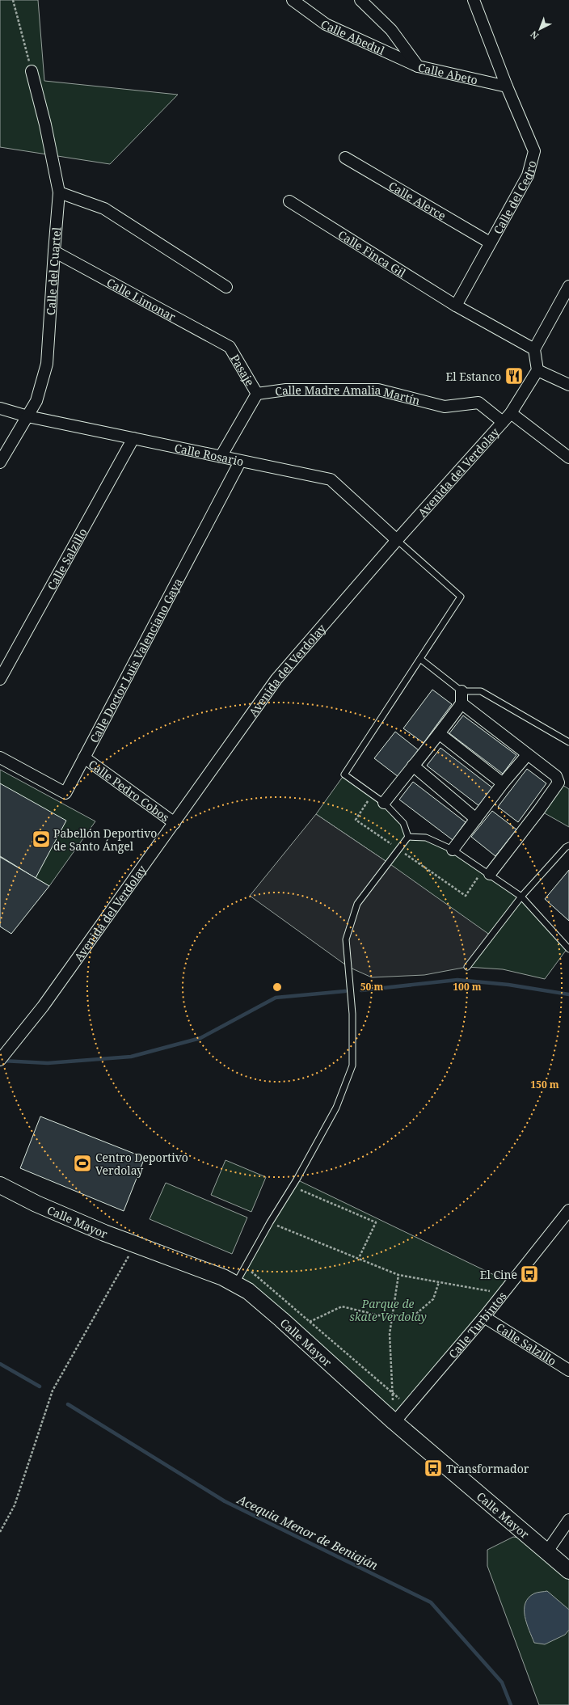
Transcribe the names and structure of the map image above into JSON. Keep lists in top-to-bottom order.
{
  "streets": {
    "main road": ["Calle Mayor"],
    "street": [
      "Calle Abedul",
      "Calle Abeto",
      "Calle del Cedro",
      "Calle Alerce",
      "Calle Finca Gil",
      "Calle del Cuartel",
      "Calle Limonar",
      "Pasaje",
      "Calle Madre Amalia Martín",
      "Calle Rosario",
      "Avenida del Verdolay",
      "Calle Salzillo",
      "Calle Doctor Luis Valenciano Gaya",
      "Calle Pedro Cobos",
      "Calle Turbintos"
    ]
  },
  "crossings": [
    ["Calle Abedul", "Calle Abeto"],
    ["Calle Abeto", "Calle del Cedro"],
    ["Calle del Cedro", "Calle Alerce"],
    ["Calle del Cedro", "Calle Finca Gil"],
    ["Calle del Cuartel", "Calle Limonar"],
    ["Calle del Cuartel", "Calle Rosario"],
    ["Calle Limonar", "Pasaje"],
    ["Pasaje", "Calle Madre Amalia Martín"],
    ["Calle Madre Amalia Martín", "Avenida del Verdolay"],
    ["Calle Rosario", "Avenida del Verdolay"],
    ["Calle Rosario", "Calle Salzillo"],
    ["Calle Rosario", "Calle Doctor Luis Valenciano Gaya"],
    ["Avenida del Verdolay", "Calle Pedro Cobos"],
    ["Calle Salzillo", "Calle Turbintos"],
    ["Calle Doctor Luis Valenciano Gaya", "Calle Pedro Cobos"],
    ["Calle Mayor", "Calle Turbintos"]
  ],
  "water": ["Acequia Menor de Beniaján"],
  "parks": ["Parque de skate Verdolay"],
  "places": {
    "restaurant": ["El Estanco"],
    "sports": ["Pabellón Deportivo de Santo Ángel", "Centro Deportivo Verdolay"],
    "bus stop": ["El Cine", "Transformador"]
  },
  "north": "bottom left",
  "rings": ["50 m", "100 m", "150 m"]
}
